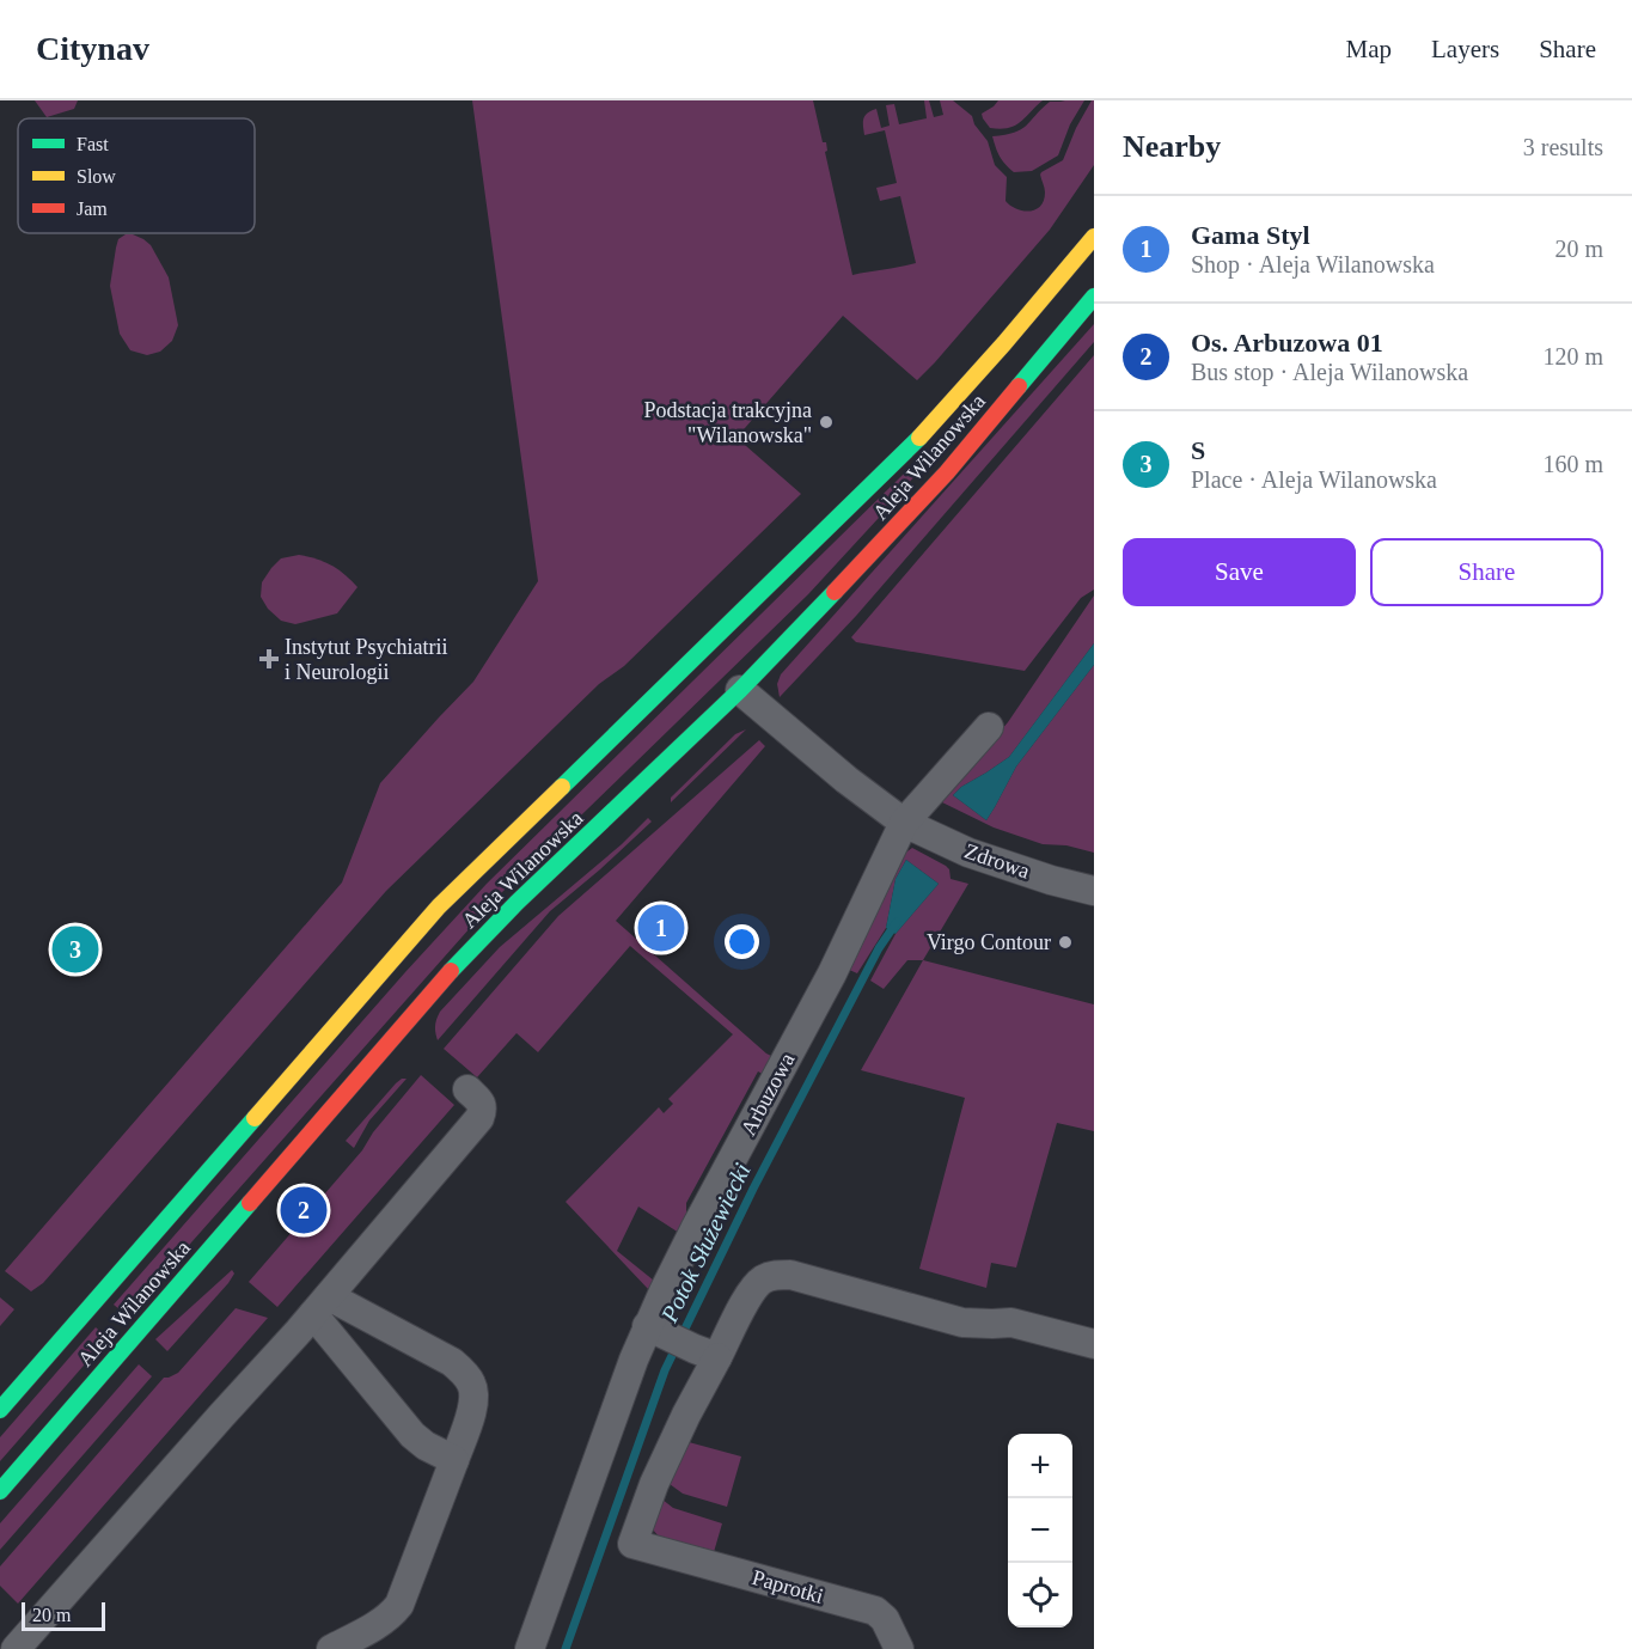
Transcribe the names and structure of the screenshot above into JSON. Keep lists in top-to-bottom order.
{
  "streets": {
    "main road": ["Aleja Wilanowska"],
    "street": ["Zdrowa", "Arbuzowa", "Paprotki"]
  },
  "crossings": [
    ["Aleja Wilanowska", "Zdrowa"],
    ["Zdrowa", "Arbuzowa"]
  ],
  "water": ["Potok Służewiecki"],
  "places": {
    "other": ["Podstacja trakcyjna \"Wilanowska\"", "Virgo Contour"],
    "health": ["Instytut Psychiatrii i Neurologii"]
  },
  "legend": ["Fast", "Slow", "Jam"],
  "scale_bar": "20 m",
  "page": {
    "header": "Citynav",
    "nav": ["Map", "Layers", "Share"],
    "heading": ["Nearby", "3 results"],
    "list": [
      {
        "mark": "1",
        "name": "Gama Styl",
        "note": "Shop · Aleja Wilanowska",
        "value": "20 m"
      },
      {
        "mark": "2",
        "name": "Os. Arbuzowa 01",
        "note": "Bus stop · Aleja Wilanowska",
        "value": "120 m"
      },
      {
        "mark": "3",
        "name": "S",
        "note": "Place · Aleja Wilanowska",
        "value": "160 m"
      }
    ],
    "buttons": ["Save", "Share"],
    "pins": ["1", "3", "2"],
    "map_buttons": ["+", "−"],
    "scale": "20 m"
  }
}
